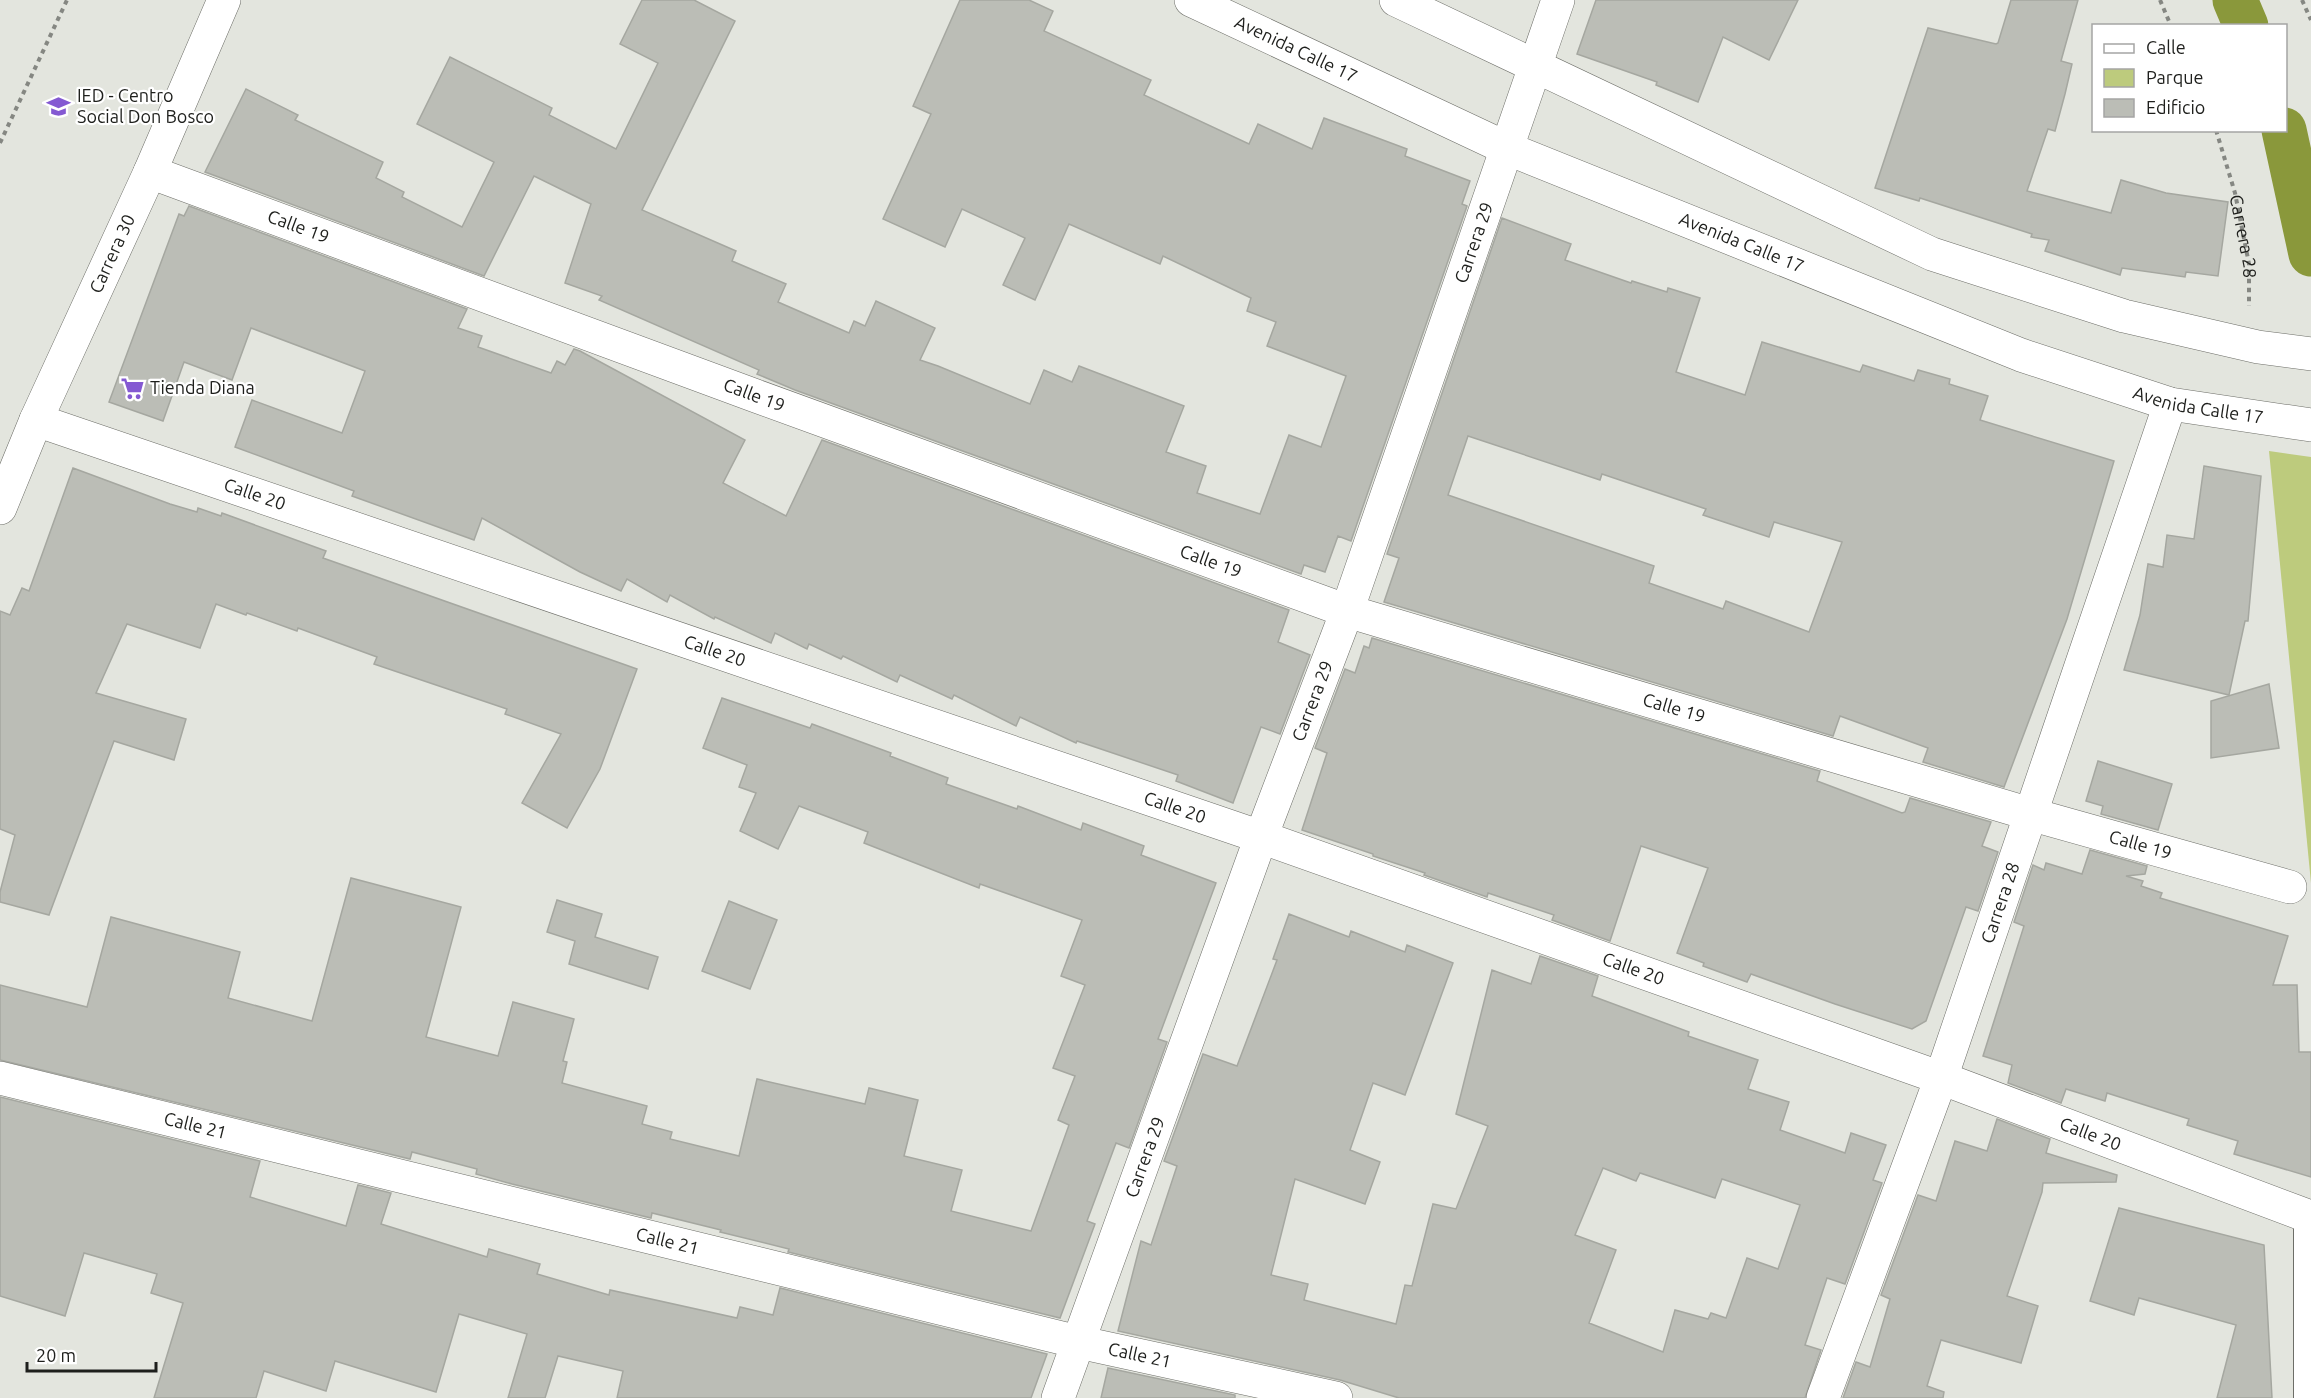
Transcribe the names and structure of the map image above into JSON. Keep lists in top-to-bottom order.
{
  "streets": {
    "street": [
      "Avenida Calle 17",
      "Calle 19",
      "Carrera 28",
      "Carrera 29",
      "Carrera 30",
      "Calle 20",
      "Calle 21"
    ]
  },
  "crossings": [
    ["Avenida Calle 17", "Carrera 28"],
    ["Avenida Calle 17", "Carrera 29"],
    ["Calle 19", "Carrera 28"],
    ["Calle 19", "Carrera 29"],
    ["Calle 19", "Carrera 30"],
    ["Carrera 28", "Calle 20"],
    ["Carrera 29", "Calle 20"],
    ["Carrera 29", "Calle 21"],
    ["Carrera 30", "Calle 20"]
  ],
  "places": {
    "school or university": ["IED - Centro Social Don Bosco"],
    "supermarket": ["Tienda Diana"]
  },
  "legend": ["Calle", "Parque", "Edificio"],
  "scale_bar": "20 m"
}
